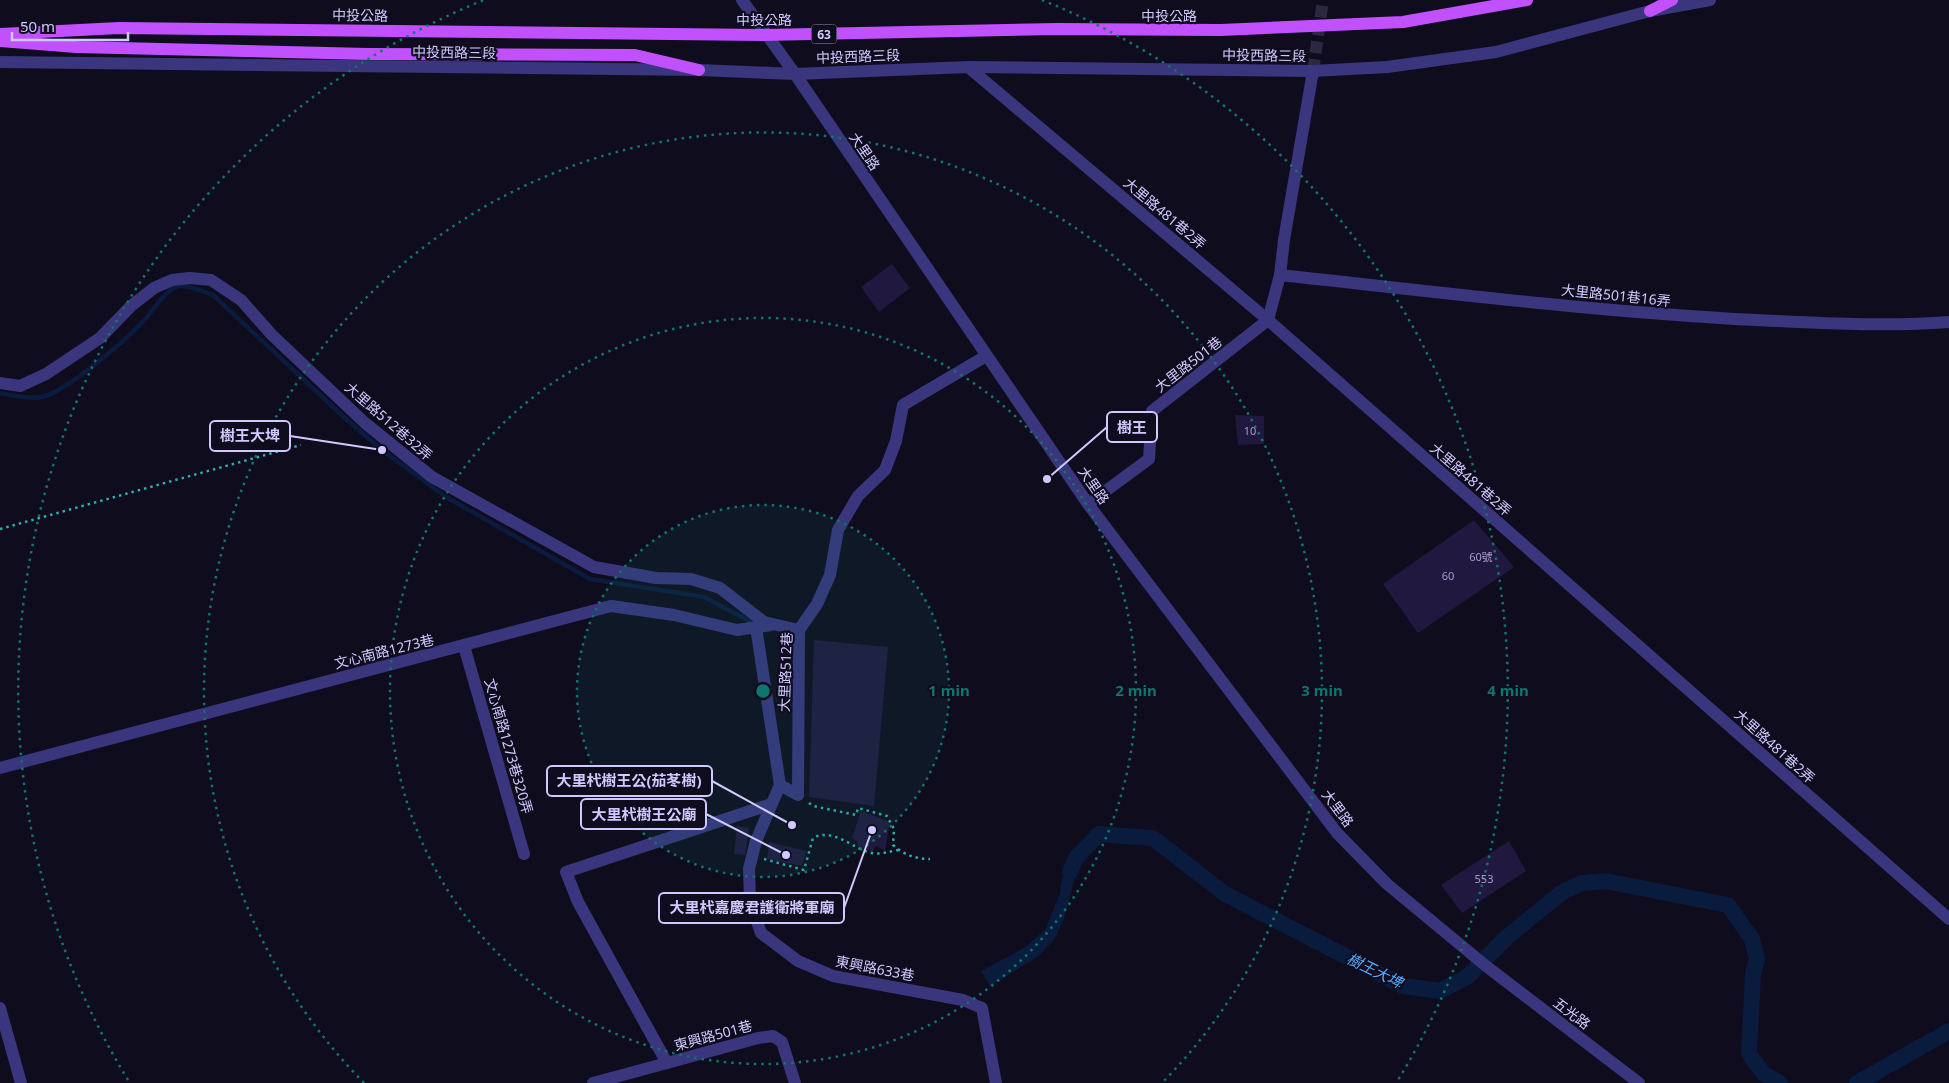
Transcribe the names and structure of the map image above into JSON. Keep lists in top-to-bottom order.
{
  "streets": {
    "main road": ["中投公路", "63"],
    "street": [
      "中投西路三段",
      "大里路",
      "大里路481巷2弄",
      "大里路501巷16弄",
      "大里路501巷",
      "大里路512巷32弄",
      "文心南路1273巷",
      "大里路512巷",
      "文心南路1273巷320弄",
      "東興路633巷",
      "五光路",
      "東興路501巷"
    ]
  },
  "crossings": [
    ["中投西路三段", "大里路"],
    ["中投西路三段", "大里路481巷2弄"],
    ["大里路", "大里路501巷"],
    ["大里路", "大里路512巷"],
    ["大里路", "五光路"],
    ["大里路481巷2弄", "大里路501巷"],
    ["大里路512巷32弄", "文心南路1273巷"],
    ["大里路512巷32弄", "大里路512巷"],
    ["文心南路1273巷", "大里路512巷"],
    ["文心南路1273巷", "文心南路1273巷320弄"],
    ["大里路512巷", "東興路633巷"]
  ],
  "water": ["樹王大埤"],
  "places": [
    "樹王大埤",
    "樹王",
    "大里杙樹王公(茄苳樹)",
    "大里杙嘉慶君護衛將軍廟",
    "大里杙樹王公廟"
  ],
  "house_numbers": [
    "10",
    "60號",
    "60",
    "553"
  ],
  "scale_bar": "50 m",
  "rings": [
    "1 min",
    "2 min",
    "3 min",
    "4 min"
  ]
}
